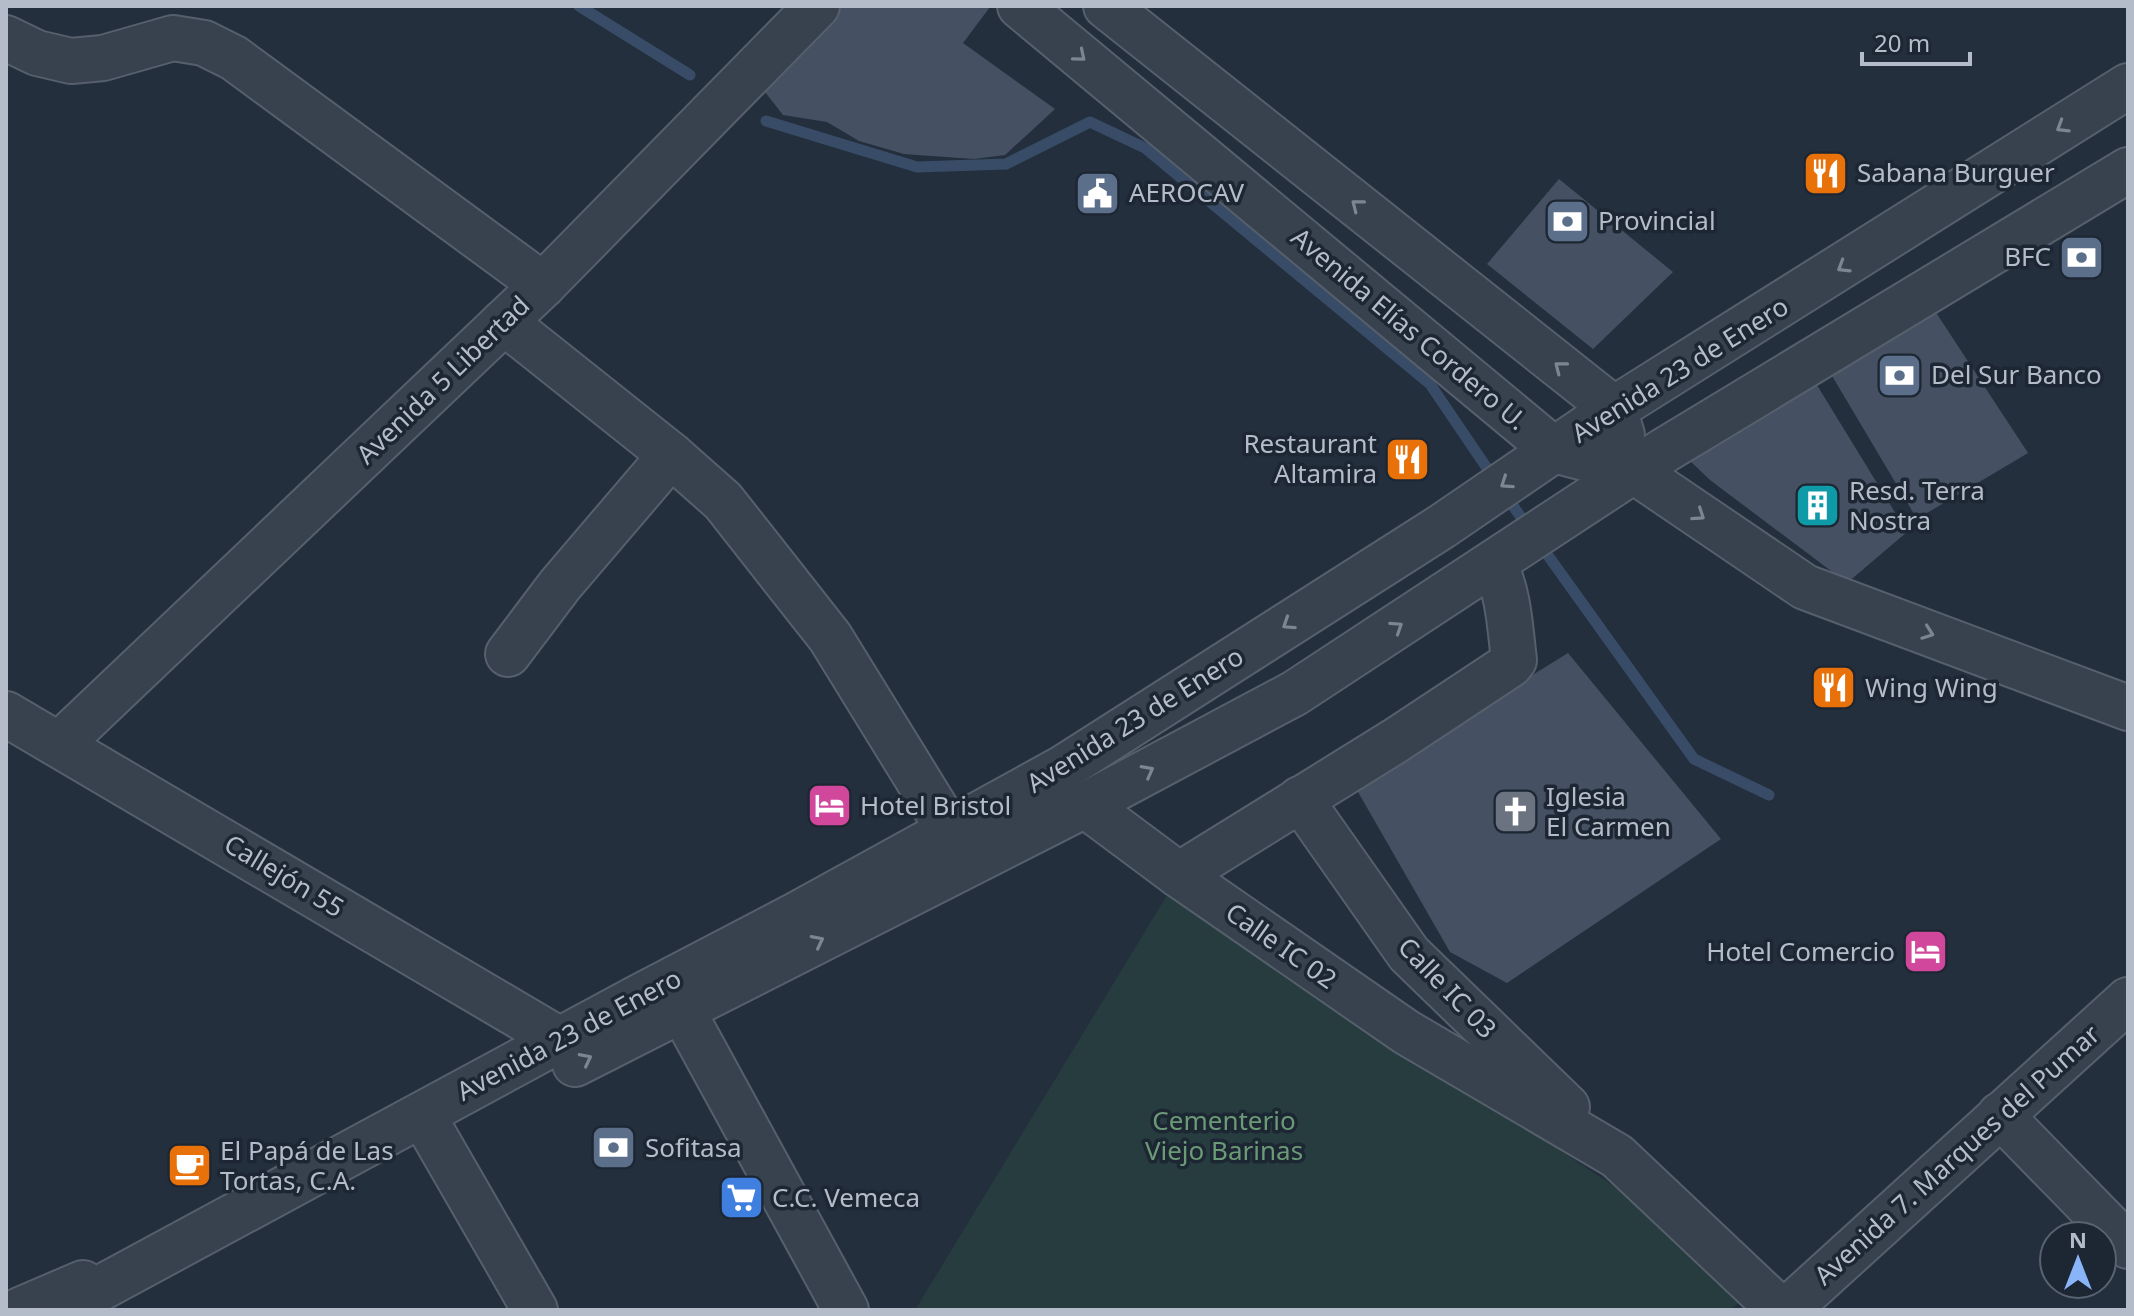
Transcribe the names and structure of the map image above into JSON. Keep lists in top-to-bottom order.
{
  "streets": {
    "street": [
      "Avenida Elías Cordero U.",
      "Avenida 23 de Enero",
      "Avenida 5 Libertad",
      "Callejón 55",
      "Calle IC 02",
      "Calle IC 03",
      "Avenida 7. Marques del Pumar"
    ]
  },
  "crossings": [
    ["Avenida Elías Cordero U.", "Avenida 23 de Enero"],
    ["Avenida 23 de Enero", "Callejón 55"],
    ["Avenida 23 de Enero", "Calle IC 02"],
    ["Avenida 5 Libertad", "Callejón 55"],
    ["Calle IC 02", "Calle IC 03"]
  ],
  "parks": ["Cementerio Viejo Barinas"],
  "places": {
    "restaurant": ["Sabana Burguer", "Restaurant Altamira", "Wing Wing"],
    "public building": ["AEROCAV"],
    "bank": [
      "Provincial",
      "BFC",
      "Del Sur Banco",
      "Sofitasa"
    ],
    "building": ["Resd. Terra Nostra"],
    "hotel": ["Hotel Bristol", "Hotel Comercio"],
    "church": ["Iglesia El Carmen"],
    "cafe": ["El Papá de Las Tortas, C.A."],
    "supermarket": ["C.C. Vemeca"]
  },
  "scale_bar": "20 m",
  "north": "top"
}
